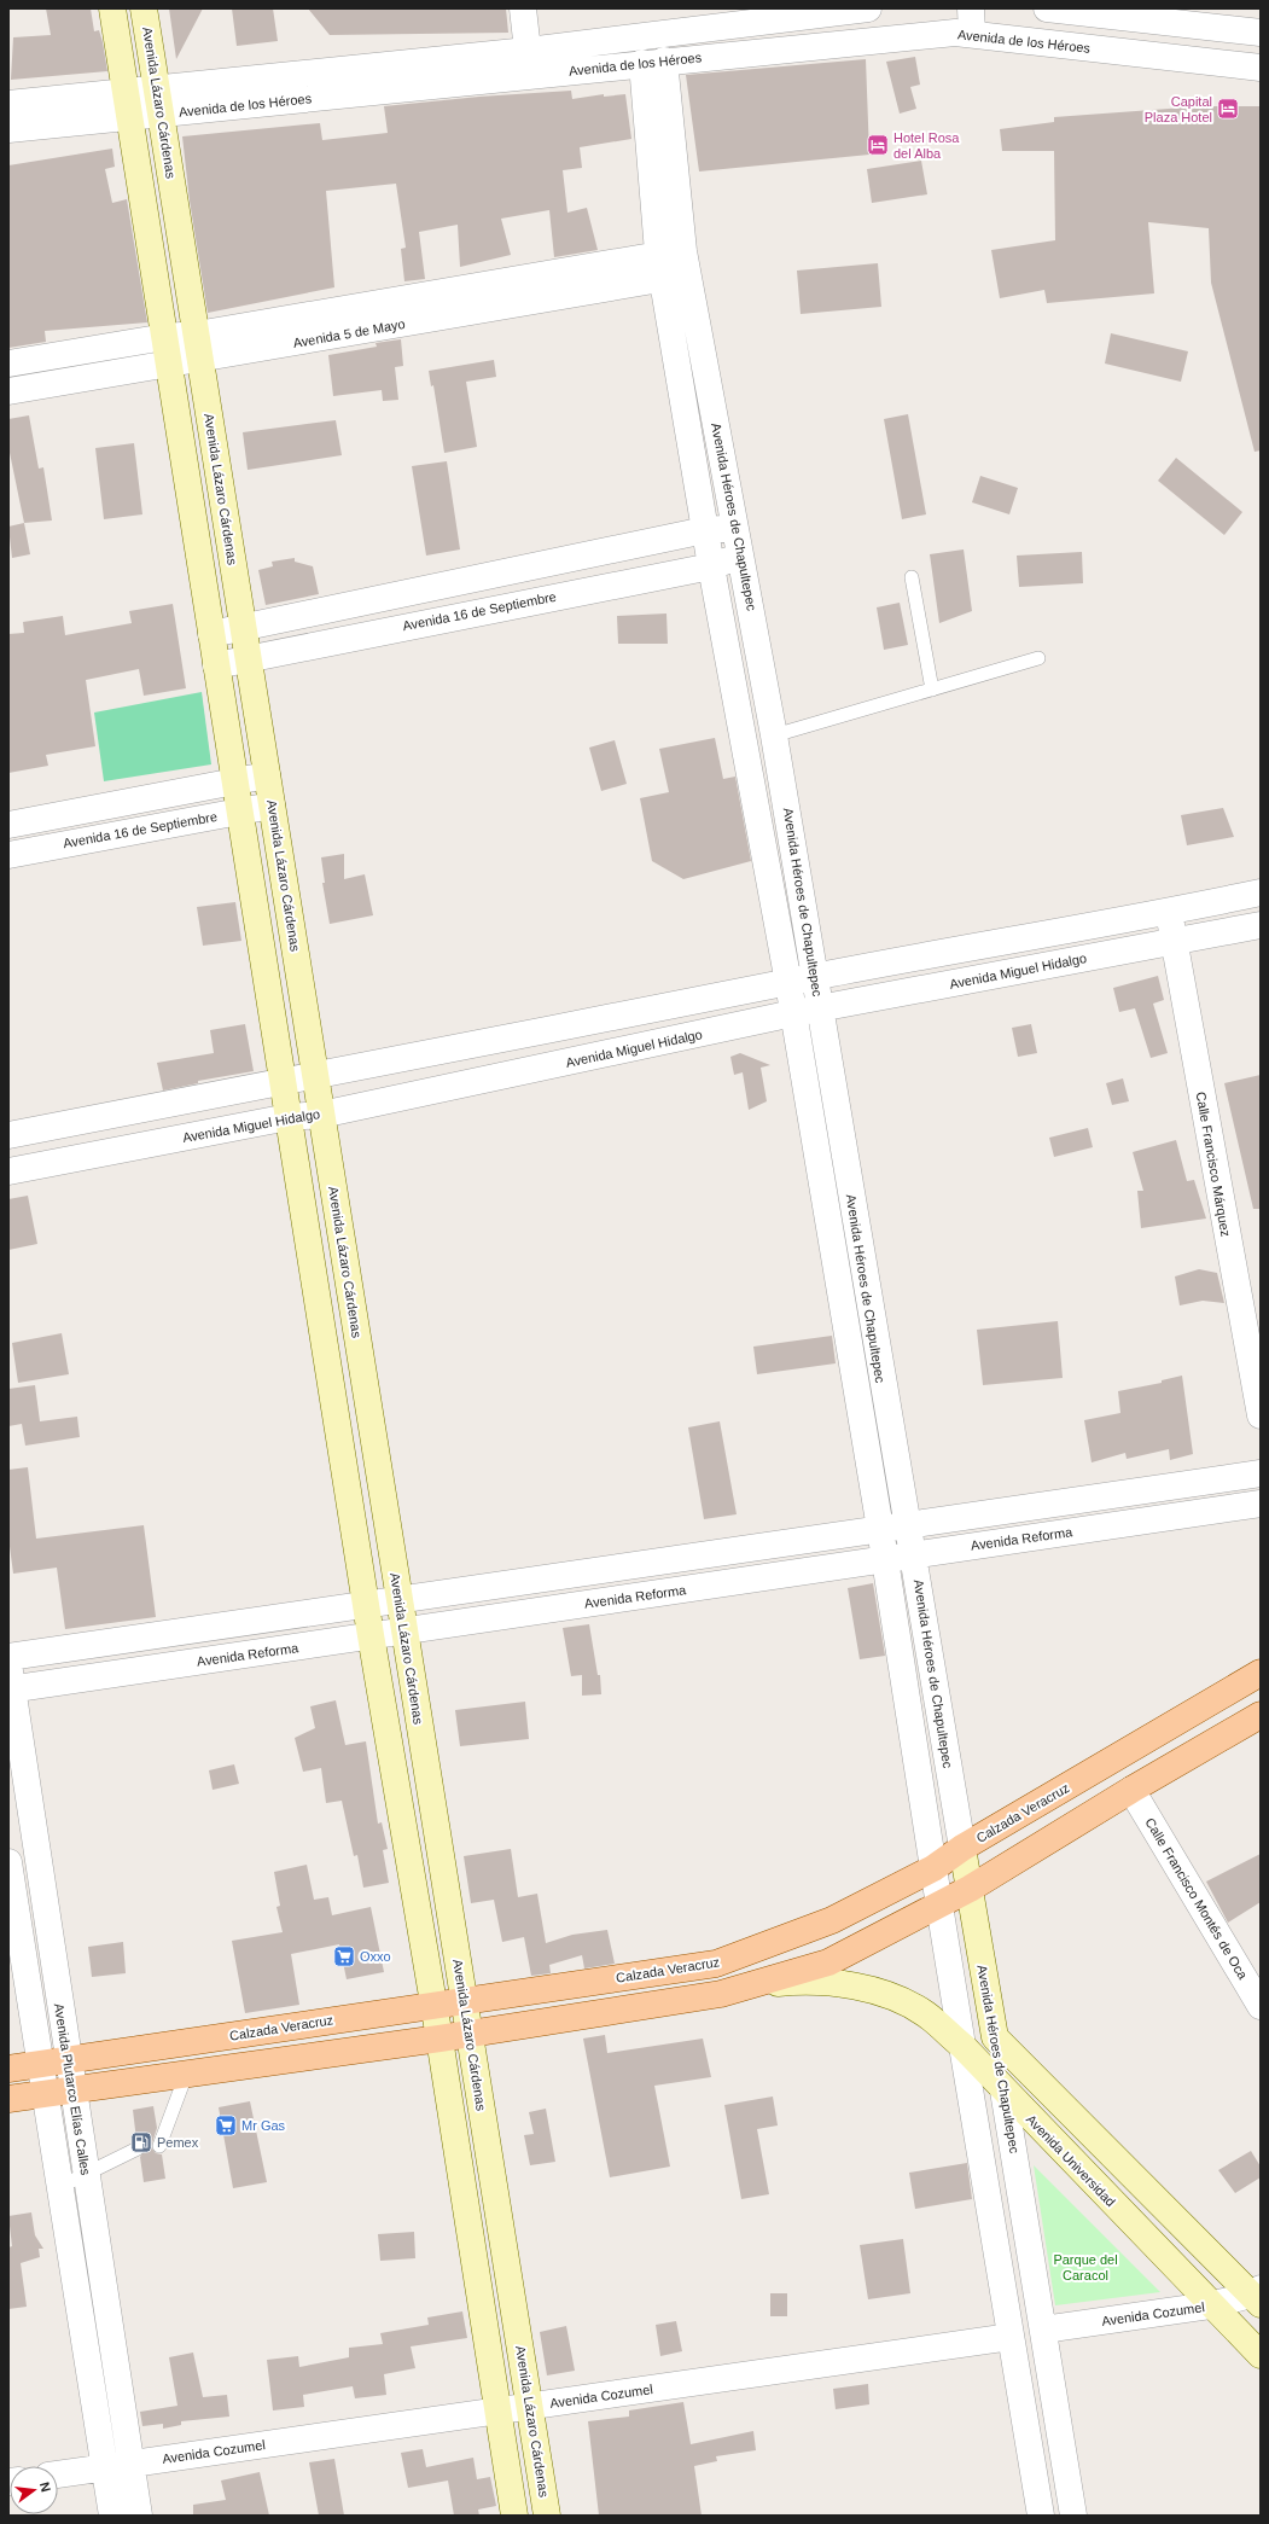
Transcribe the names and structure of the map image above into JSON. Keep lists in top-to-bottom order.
{
  "streets": {
    "main road": [
      "Avenida Lázaro Cárdenas",
      "Avenida Héroes de Chapultepec",
      "Calzada Veracruz",
      "Avenida Universidad"
    ],
    "street": [
      "Avenida de los Héroes",
      "Avenida 5 de Mayo",
      "Avenida 16 de Septiembre",
      "Avenida Miguel Hidalgo",
      "Calle Francisco Márquez",
      "Avenida Reforma",
      "Calle Francisco Montés de Oca",
      "Avenida Plutarco Elías Calles",
      "Avenida Cozumel"
    ]
  },
  "crossings": [
    ["Avenida de los Héroes", "Avenida Lázaro Cárdenas"],
    ["Avenida de los Héroes", "Avenida Héroes de Chapultepec"],
    ["Avenida Lázaro Cárdenas", "Avenida 5 de Mayo"],
    ["Avenida Lázaro Cárdenas", "Avenida 16 de Septiembre"],
    ["Avenida Lázaro Cárdenas", "Avenida Miguel Hidalgo"],
    ["Avenida Lázaro Cárdenas", "Avenida Reforma"],
    ["Avenida Lázaro Cárdenas", "Calzada Veracruz"],
    ["Avenida Lázaro Cárdenas", "Avenida Cozumel"],
    ["Avenida 5 de Mayo", "Avenida Héroes de Chapultepec"],
    ["Avenida Héroes de Chapultepec", "Avenida 16 de Septiembre"],
    ["Avenida Héroes de Chapultepec", "Avenida Miguel Hidalgo"],
    ["Avenida Héroes de Chapultepec", "Avenida Reforma"],
    ["Avenida Héroes de Chapultepec", "Calzada Veracruz"],
    ["Avenida Héroes de Chapultepec", "Avenida Universidad"],
    ["Avenida Héroes de Chapultepec", "Avenida Cozumel"],
    ["Avenida Miguel Hidalgo", "Calle Francisco Márquez"],
    ["Avenida Reforma", "Avenida Plutarco Elías Calles"],
    ["Calzada Veracruz", "Avenida Plutarco Elías Calles"],
    ["Avenida Plutarco Elías Calles", "Avenida Cozumel"],
    ["Avenida Universidad", "Avenida Cozumel"]
  ],
  "parks": ["Parque del Caracol"],
  "places": {
    "hotel": ["Capital Plaza Hotel", "Hotel Rosa del Alba"],
    "supermarket": ["Oxxo", "Mr Gas"],
    "fuel station": ["Pemex"]
  },
  "north": "right"
}
